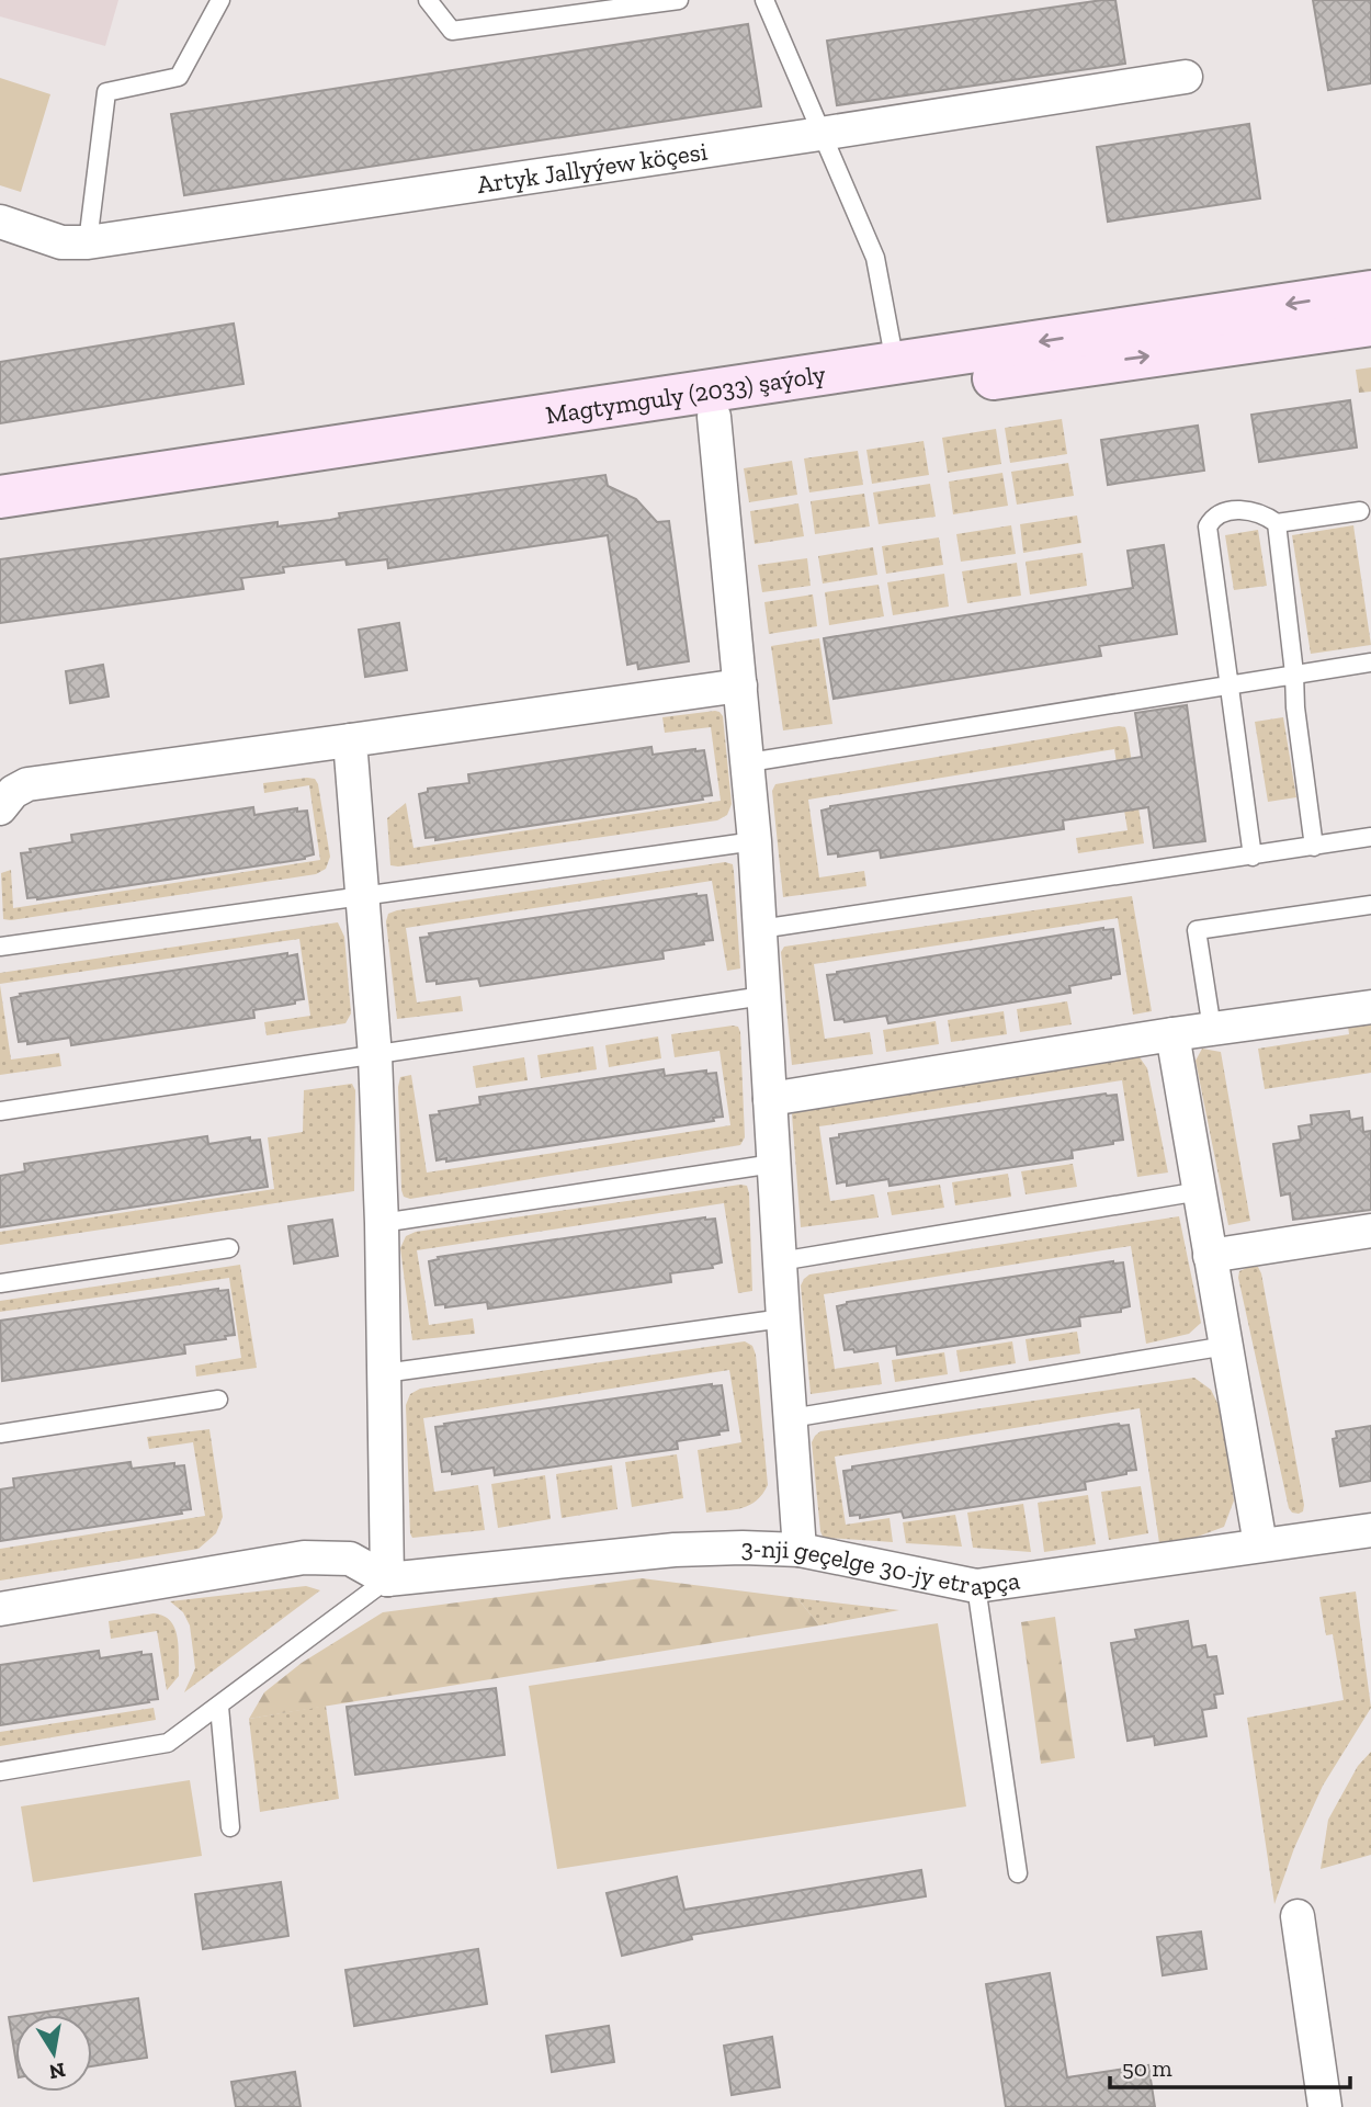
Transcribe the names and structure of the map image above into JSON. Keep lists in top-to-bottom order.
{
  "streets": {
    "main road": ["Magtymguly (2033) şaýoly"],
    "street": ["Artyk Jallyýew köçesi", "3-nji geçelge 30-jy etrapça"]
  },
  "scale_bar": "50 m",
  "north": "bottom"
}
